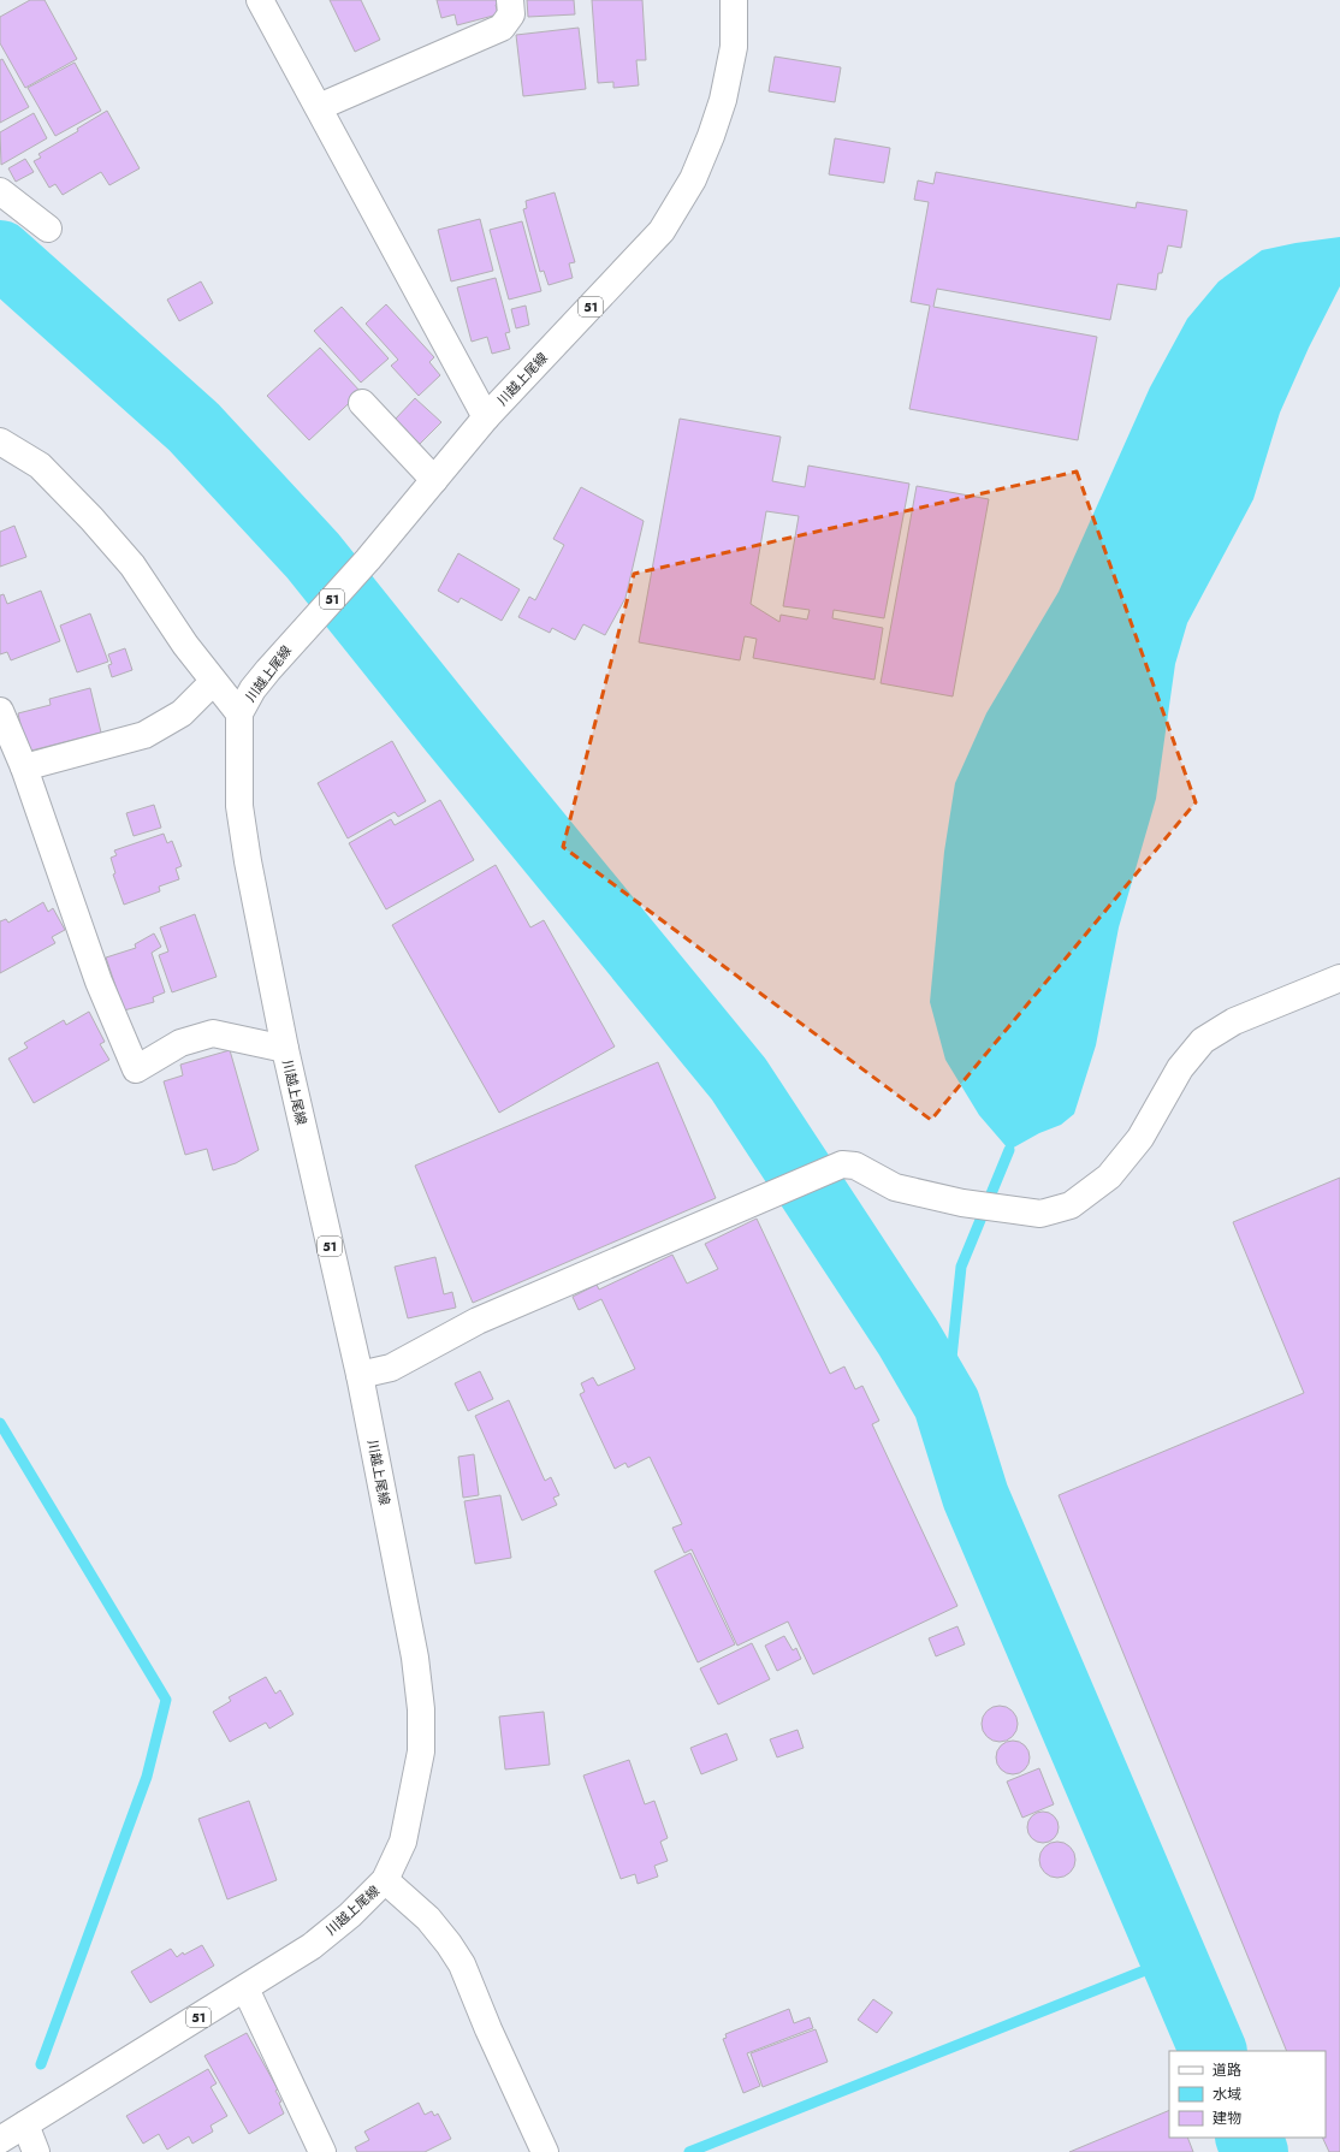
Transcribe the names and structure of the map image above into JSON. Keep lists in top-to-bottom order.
{
  "streets": {
    "main road": ["51", "川越上尾線"]
  },
  "legend": ["道路", "水域", "建物"]
}
